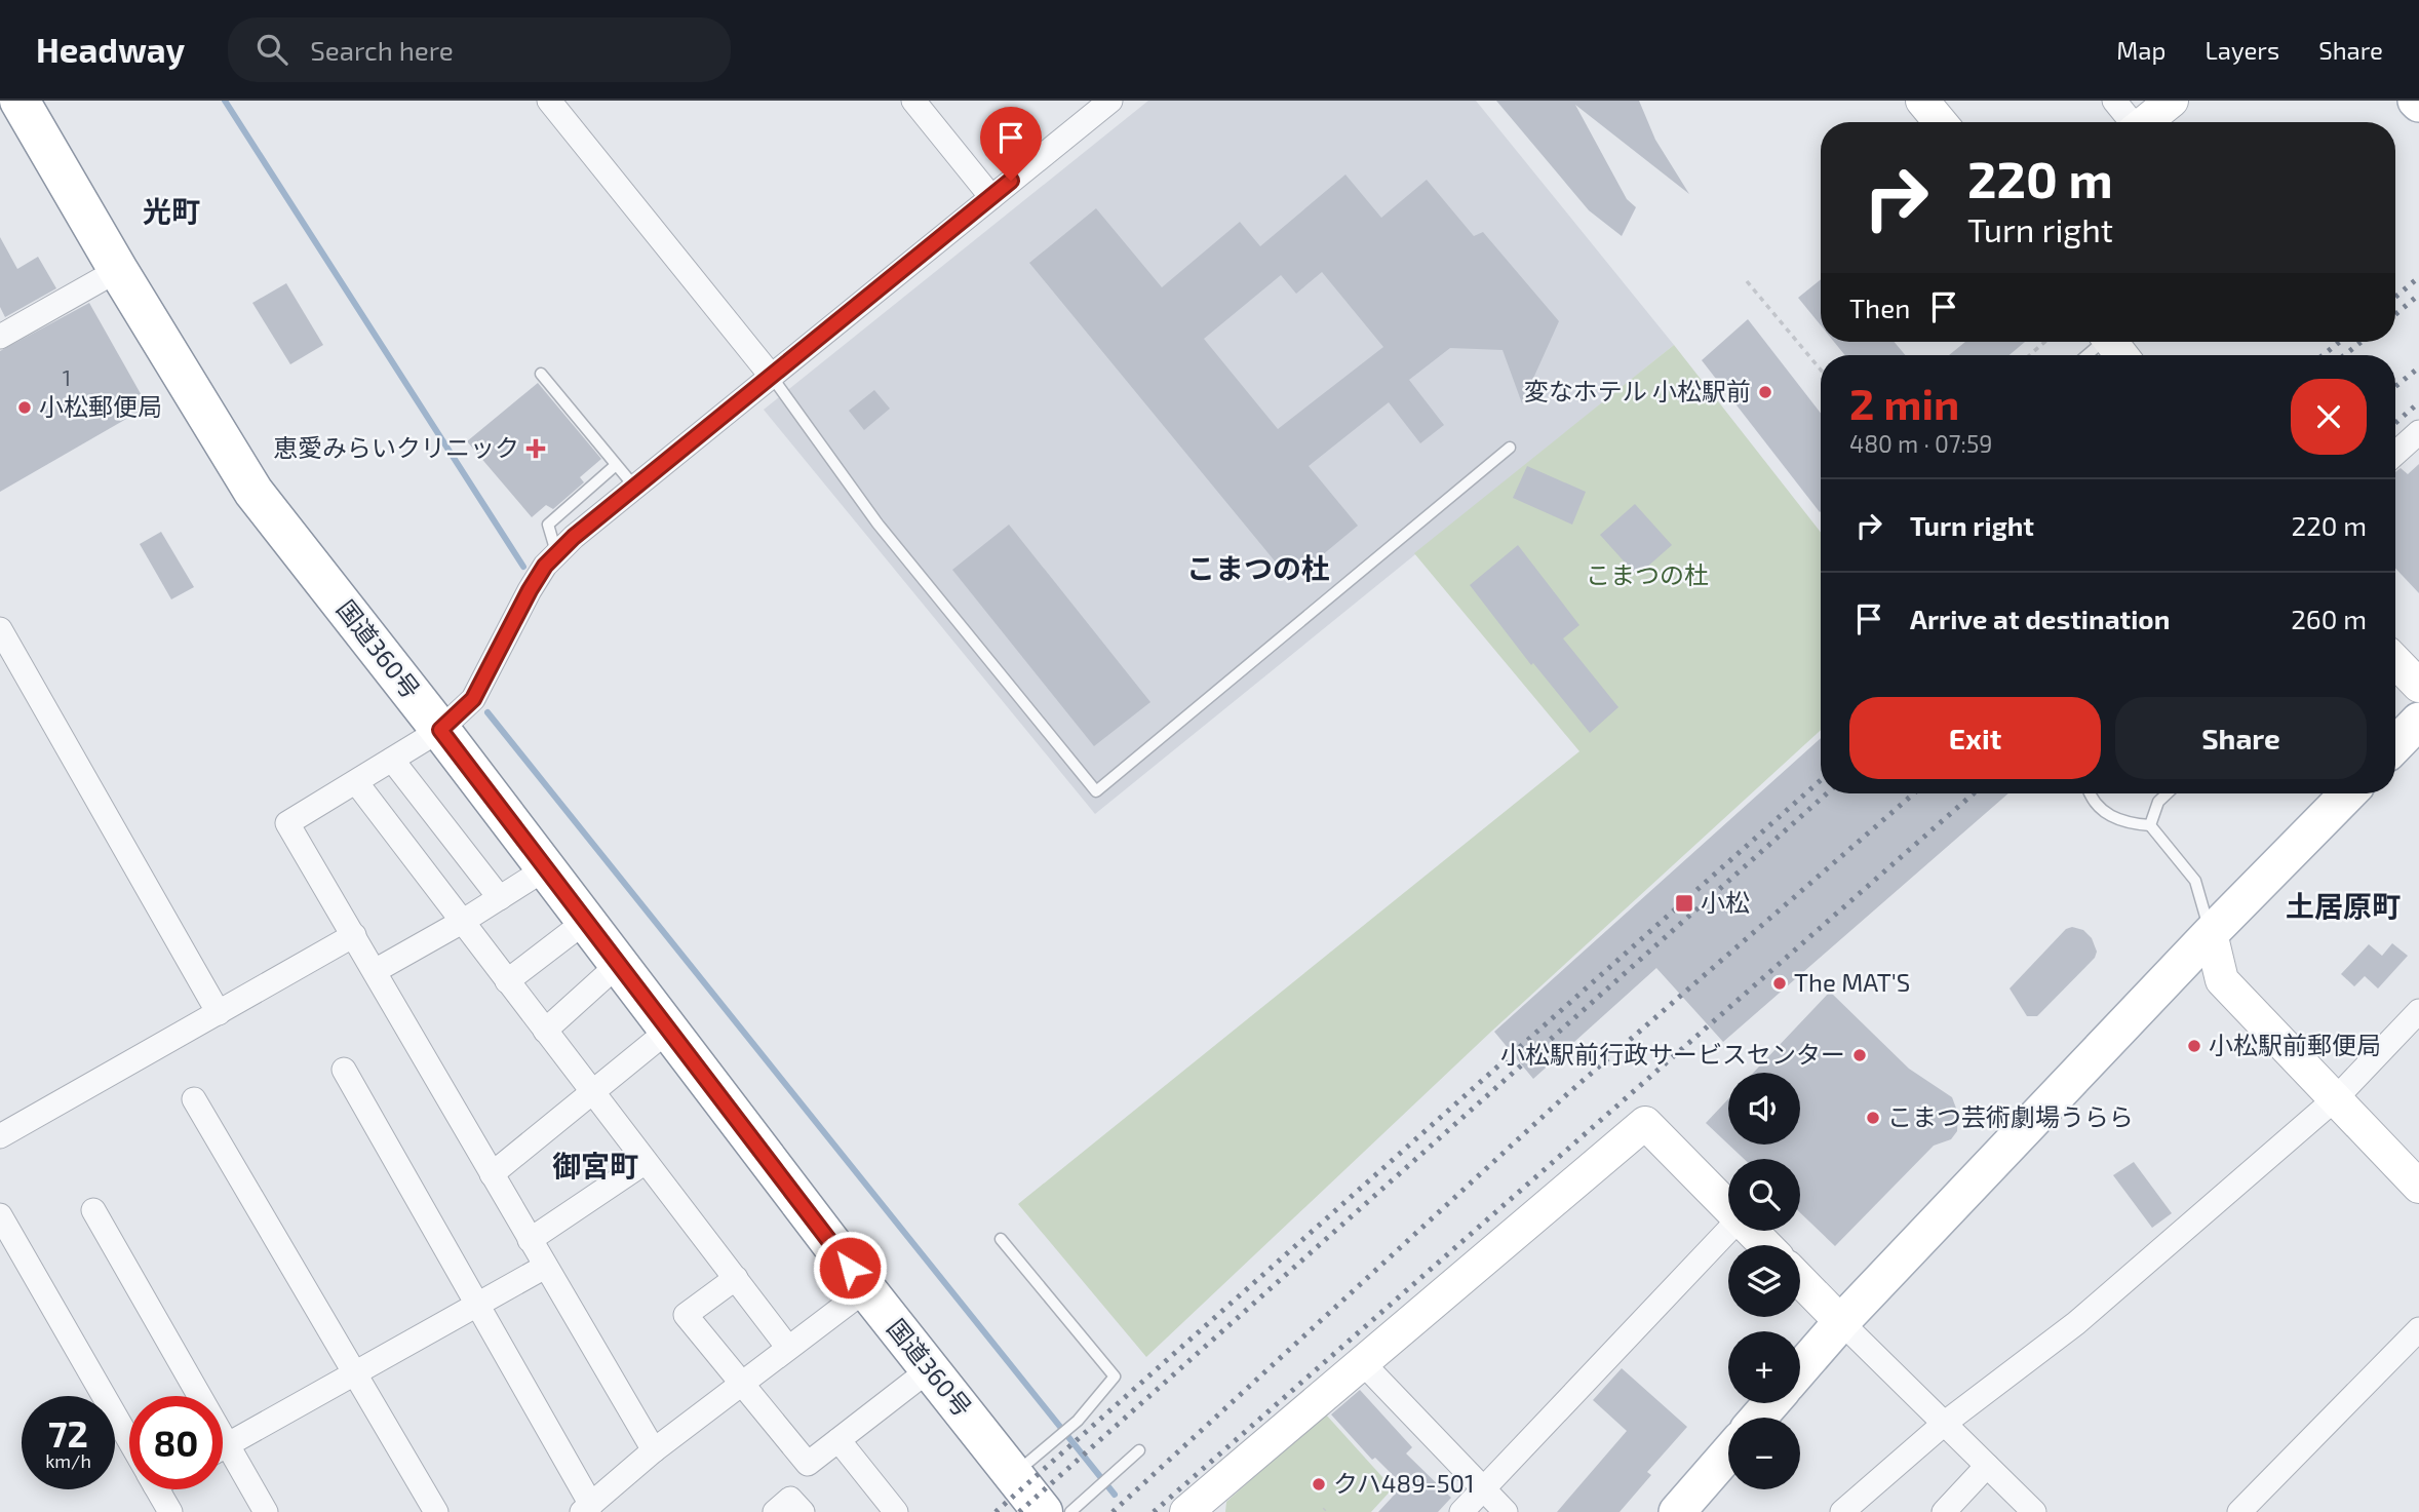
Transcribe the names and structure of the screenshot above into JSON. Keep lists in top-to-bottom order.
{
  "streets": {
    "highway": ["国道360号"]
  },
  "districts": [
    "光町",
    "こまつの杜",
    "土居原町",
    "御宮町"
  ],
  "parks": ["こまつの杜"],
  "places": {
    "other": [
      "変なホテル 小松駅前",
      "小松郵便局",
      "The MAT'S",
      "小松駅前郵便局",
      "小松駅前行政サービスセンター",
      "こまつ芸術劇場うらら",
      "クハ489-501"
    ],
    "health": ["恵愛みらいクリニック"],
    "transit": ["小松"]
  },
  "house_numbers": ["1"],
  "page": {
    "header": "Headway",
    "search": "Search here",
    "nav": ["Map", "Layers", "Share"],
    "turn": ["220 m", "Turn right"],
    "then": "Then",
    "heading": ["2 min", "480 m · 07:59"],
    "list": [
      {
        "name": "Turn right",
        "value": "220 m"
      },
      {
        "name": "Arrive at destination",
        "value": "260 m"
      }
    ],
    "buttons": ["Exit", "Share"],
    "map_buttons": ["+", "−"],
    "speed": "72 km/h",
    "limit": "80"
  }
}
